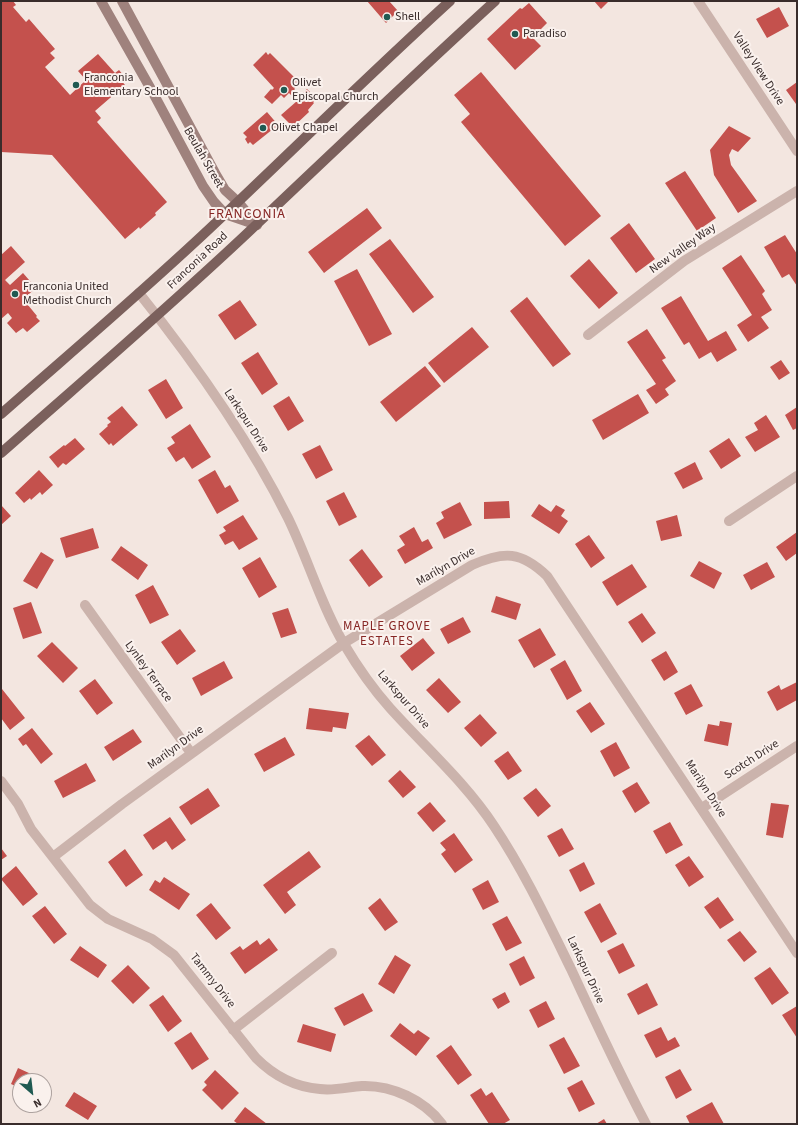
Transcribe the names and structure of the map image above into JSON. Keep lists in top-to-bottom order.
{
  "streets": {
    "main road": ["Beulah Street", "Franconia Road"],
    "street": [
      "Valley View Drive",
      "New Valley Way",
      "Larkspur Drive",
      "Marilyn Drive",
      "Lynley Terrace",
      "Scotch Drive",
      "Tammy Drive"
    ]
  },
  "crossings": [
    ["Beulah Street", "Franconia Road"],
    ["Franconia Road", "Larkspur Drive"],
    ["Larkspur Drive", "Marilyn Drive"],
    ["Marilyn Drive", "Lynley Terrace"],
    ["Marilyn Drive", "Scotch Drive"],
    ["Marilyn Drive", "Tammy Drive"]
  ],
  "districts": ["FRANCONIA", "MAPLE GROVE ESTATES"],
  "places": [
    "Shell",
    "Paradiso",
    "Franconia Elementary School",
    "Olivet Episcopal Church",
    "Olivet Chapel",
    "Franconia United Methodist Church"
  ],
  "north": "bottom right"
}
